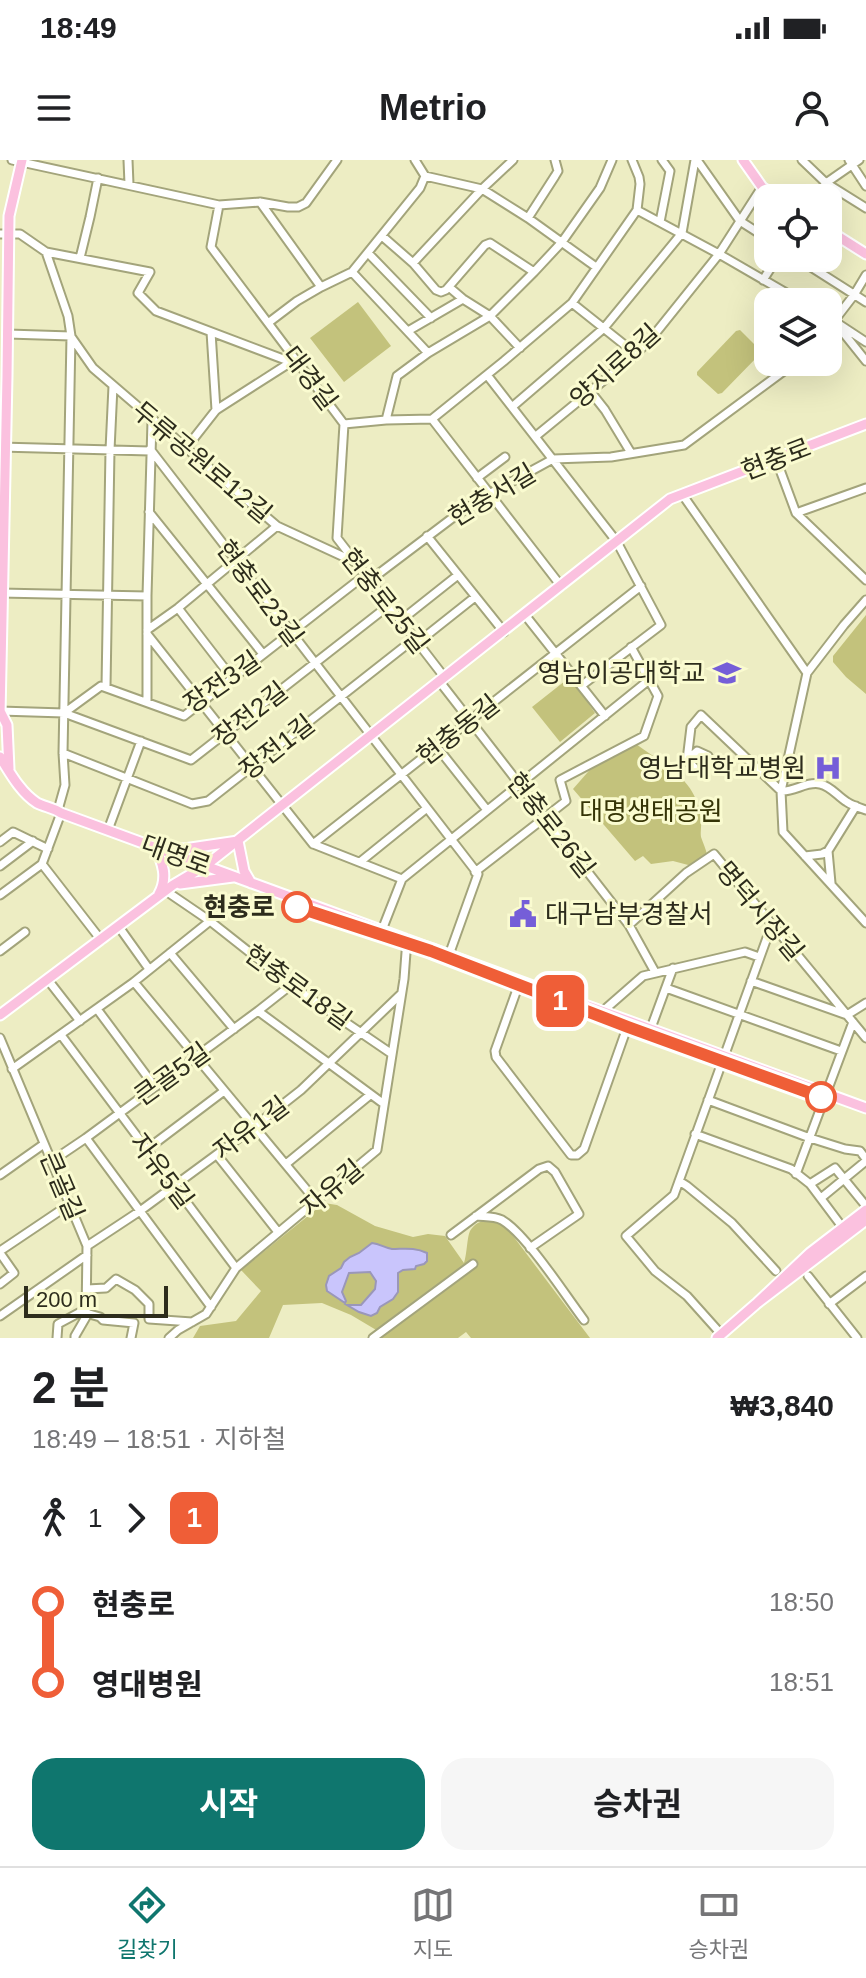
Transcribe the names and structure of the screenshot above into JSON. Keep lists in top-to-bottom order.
{
  "streets": {
    "main road": ["현충로", "대명로"],
    "street": [
      "양지로8길",
      "대경길",
      "두류공원로12길",
      "현충서길",
      "현충로23길",
      "현충로25길",
      "장전3길",
      "장전2길",
      "현충동길",
      "장전1길",
      "현충로26길",
      "명덕시장길",
      "현충로18길",
      "큰골5길",
      "자유1길",
      "자유5길",
      "큰골길",
      "자유길"
    ]
  },
  "crossings": [
    ["대경길", "현충로25길"],
    ["현충로", "현충로23길"],
    ["현충로", "현충로25길"],
    ["현충로", "현충로26길"],
    ["현충로", "대명로"],
    ["현충로", "현충로18길"],
    ["두류공원로12길", "현충로25길"],
    ["현충서길", "현충로25길"],
    ["현충서길", "장전3길"],
    ["현충로23길", "장전3길"],
    ["현충로23길", "장전2길"],
    ["현충로23길", "현충동길"],
    ["현충로23길", "장전1길"],
    ["현충로25길", "장전3길"],
    ["현충로25길", "장전2길"],
    ["현충로25길", "장전1길"],
    ["현충로25길", "현충로26길"],
    ["현충동길", "현충로26길"],
    ["현충로26길", "명덕시장길"],
    ["대명로", "자유길"],
    ["현충로18길", "큰골5길"],
    ["현충로18길", "자유1길"],
    ["현충로18길", "자유길"],
    ["큰골5길", "자유5길"],
    ["큰골5길", "큰골길"],
    ["자유1길", "자유5길"],
    ["자유1길", "큰골길"],
    ["자유1길", "자유길"],
    ["자유5길", "자유길"]
  ],
  "parks": ["대명생태공원"],
  "places": {
    "school or university": ["영남이공대학교"],
    "hospital": ["영남대학교병원"],
    "other": ["현충로"],
    "public building": ["대구남부경찰서"]
  },
  "lines": ["metro line 1"],
  "scale_bar": "200 m",
  "page": {
    "status": "18:49",
    "header": "Metrio",
    "on_map": "1",
    "scale": "200 m",
    "heading": ["2 분", "18:49 – 18:51 · 지하철", "₩3,840"],
    "legs": ["1", "1"],
    "list": [
      {
        "name": "현충로",
        "value": "18:50"
      },
      {
        "name": "영대병원",
        "value": "18:51"
      }
    ],
    "buttons": ["시작", "승차권"],
    "tabs": ["길찾기", "지도", "승차권"]
  }
}
